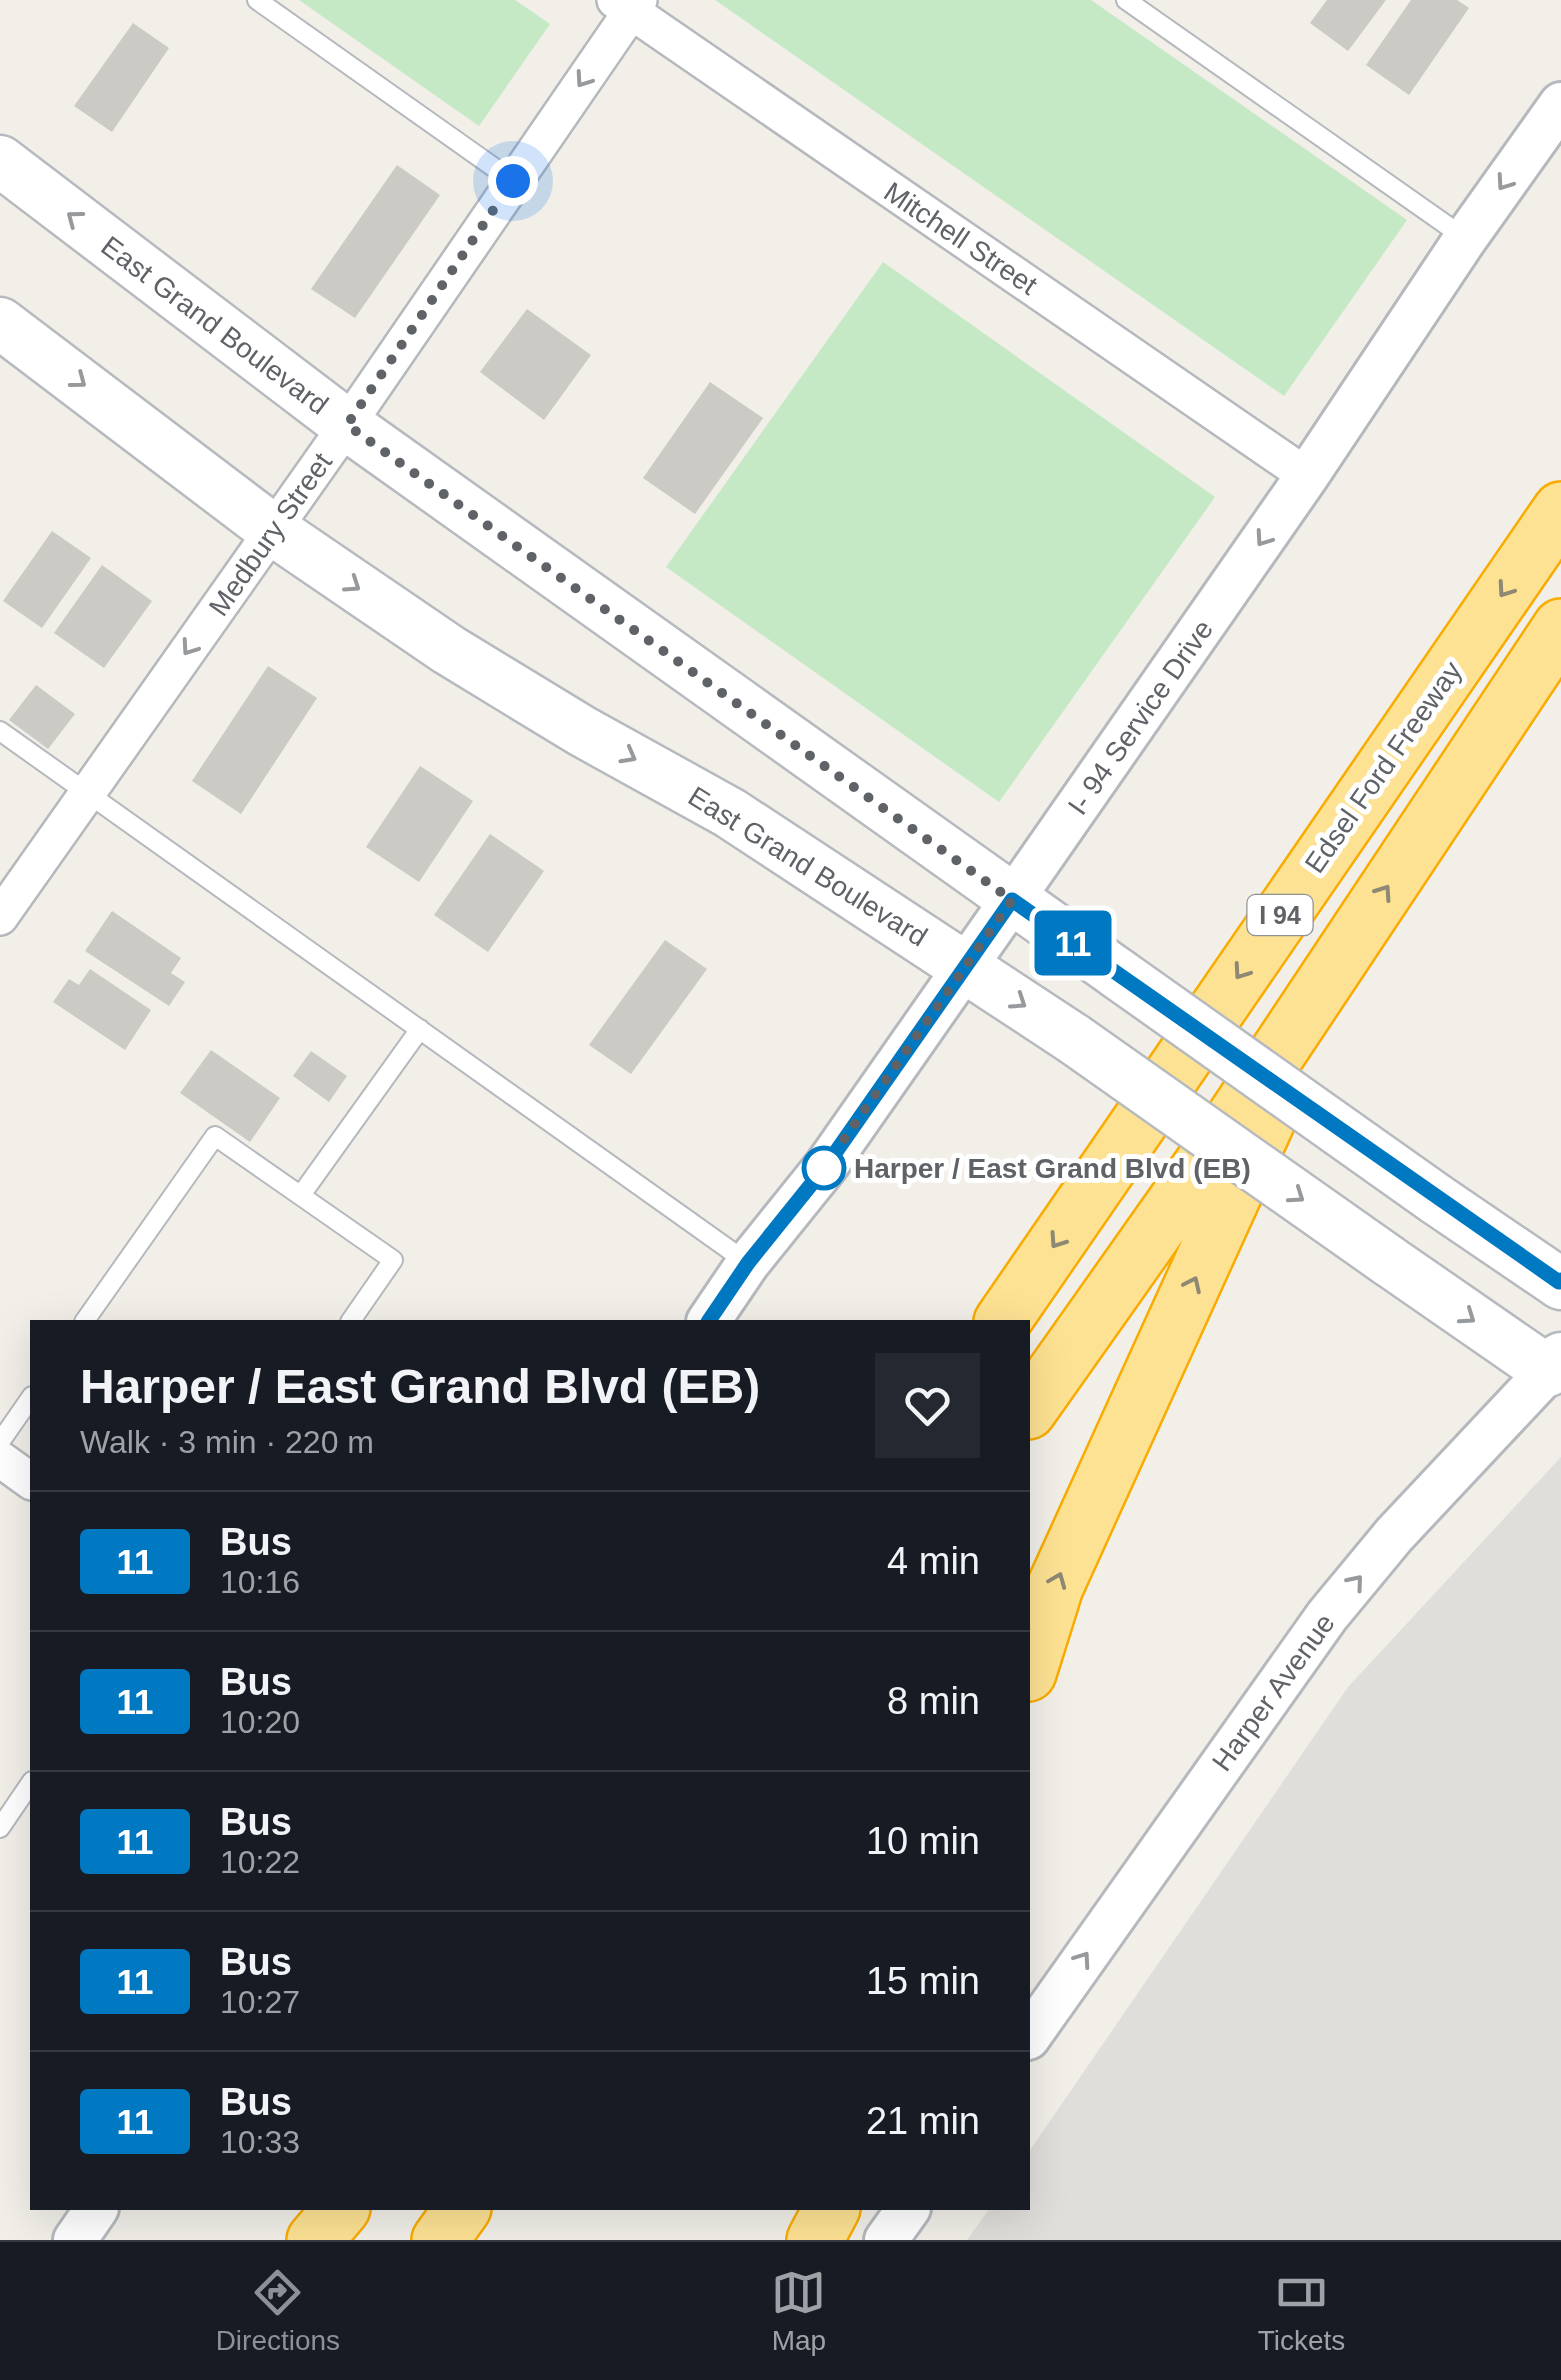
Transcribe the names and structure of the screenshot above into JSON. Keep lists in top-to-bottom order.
{
  "streets": {
    "highway": ["Edsel Ford Freeway", "I 94"],
    "main road": ["East Grand Boulevard"],
    "street": [
      "Mitchell Street",
      "Medbury Street",
      "I- 94 Service Drive",
      "Harper Avenue"
    ]
  },
  "crossings": [
    ["Mitchell Street", "Medbury Street"],
    ["Mitchell Street", "I- 94 Service Drive"],
    ["East Grand Boulevard", "Medbury Street"],
    ["East Grand Boulevard", "I- 94 Service Drive"],
    ["East Grand Boulevard", "Harper Avenue"]
  ],
  "one_way": ["Medbury Street", "I- 94 Service Drive", "Harper Avenue"],
  "places": ["Harper / East Grand Blvd (EB)"],
  "lines": ["bus line 11"],
  "page": {
    "on_map": "11",
    "heading": ["Harper / East Grand Blvd (EB)", "Walk · 3 min · 220 m"],
    "list": [
      {
        "mark": "11",
        "name": "Bus",
        "note": "10:16",
        "value": "4 min"
      },
      {
        "mark": "11",
        "name": "Bus",
        "note": "10:20",
        "value": "8 min"
      },
      {
        "mark": "11",
        "name": "Bus",
        "note": "10:22",
        "value": "10 min"
      },
      {
        "mark": "11",
        "name": "Bus",
        "note": "10:27",
        "value": "15 min"
      },
      {
        "mark": "11",
        "name": "Bus",
        "note": "10:33",
        "value": "21 min"
      }
    ],
    "tabs": ["Directions", "Map", "Tickets"]
  }
}
